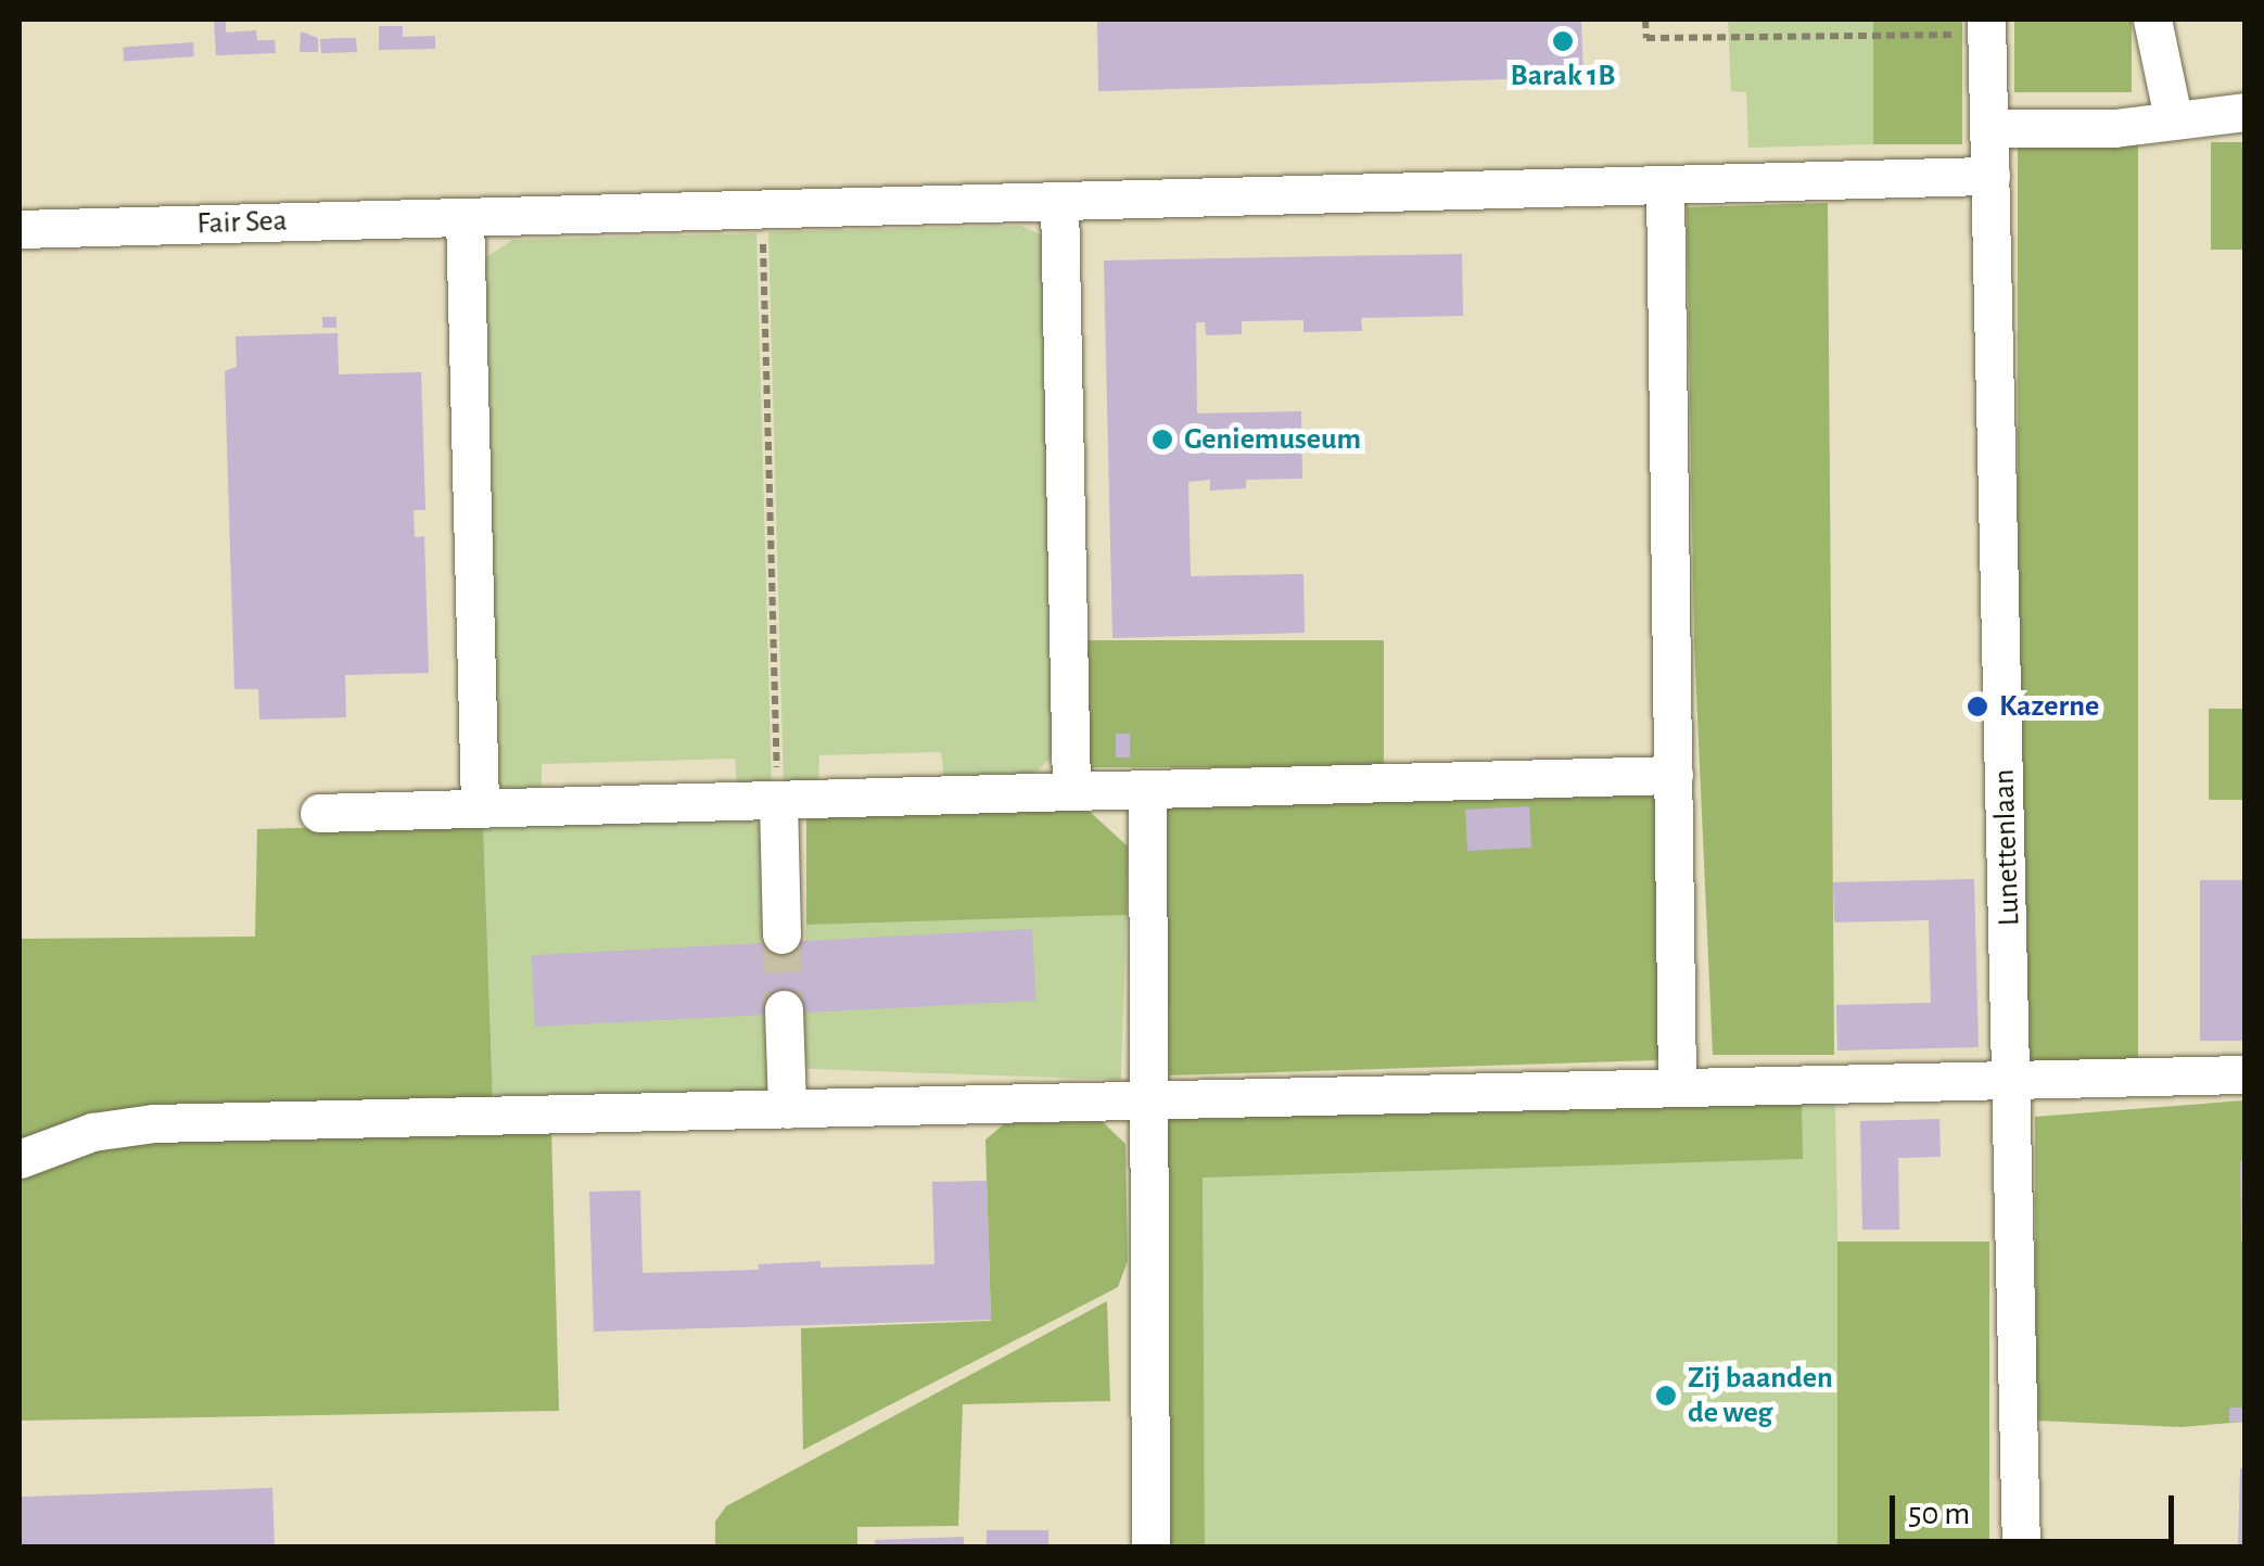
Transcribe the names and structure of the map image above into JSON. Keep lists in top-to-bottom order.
{
  "streets": {
    "street": ["Fair Sea", "Lunettenlaan"]
  },
  "crossings": [
    ["Fair Sea", "Lunettenlaan"]
  ],
  "places": [
    "Barak 1B",
    "Geniemuseum",
    "Kazerne",
    "Zij baanden de weg"
  ],
  "scale_bar": "50 m"
}
